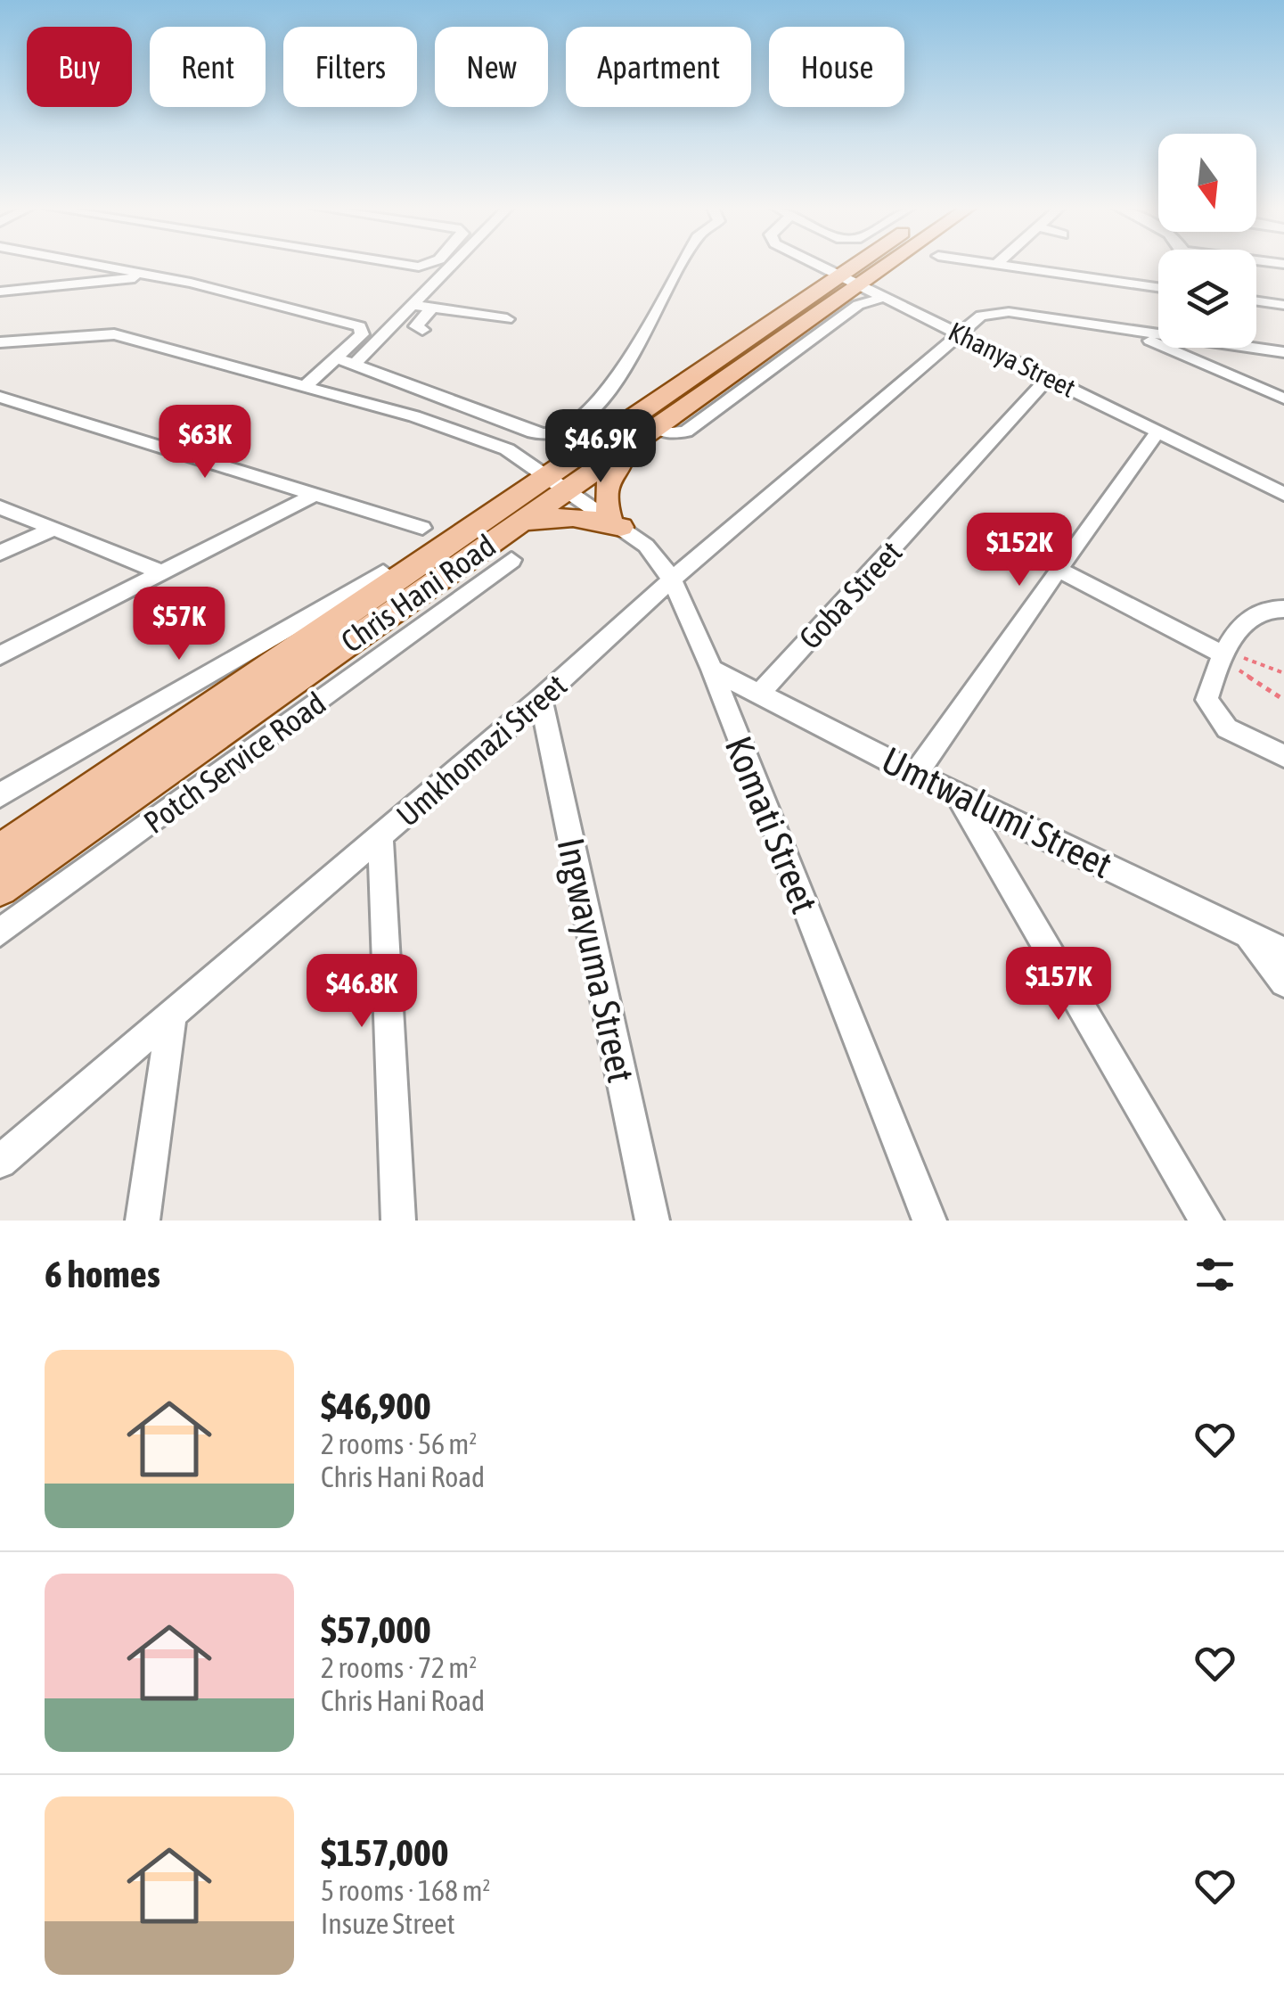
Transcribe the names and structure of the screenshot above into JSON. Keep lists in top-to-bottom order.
{
  "streets": {
    "main road": ["Chris Hani Road"],
    "street": [
      "Khanya Street",
      "Goba Street",
      "Umkhomazi Street",
      "Potch Service Road",
      "Umtwalumi Street",
      "Komati Street",
      "Ingwayuma Street"
    ]
  },
  "crossings": [
    ["Khanya Street", "Chris Hani Road"],
    ["Khanya Street", "Goba Street"],
    ["Khanya Street", "Umkhomazi Street"],
    ["Chris Hani Road", "Komati Street"],
    ["Goba Street", "Umtwalumi Street"],
    ["Umkhomazi Street", "Komati Street"],
    ["Umkhomazi Street", "Ingwayuma Street"],
    ["Umtwalumi Street", "Komati Street"]
  ],
  "north": "bottom",
  "page": {
    "chip": [
      "Buy",
      "Rent",
      "Filters",
      "New",
      "Apartment",
      "House"
    ],
    "price": [
      "$63K",
      "$46.9K",
      "$152K",
      "$57K",
      "$157K",
      "$46.8K"
    ],
    "heading": "6 homes",
    "list": [
      {
        "name": "$46,900",
        "note": "2 rooms · 56 m² · Chris Hani Road"
      },
      {
        "name": "$57,000",
        "note": "2 rooms · 72 m² · Chris Hani Road"
      },
      {
        "name": "$157,000",
        "note": "5 rooms · 168 m² · Insuze Street"
      }
    ]
  }
}
